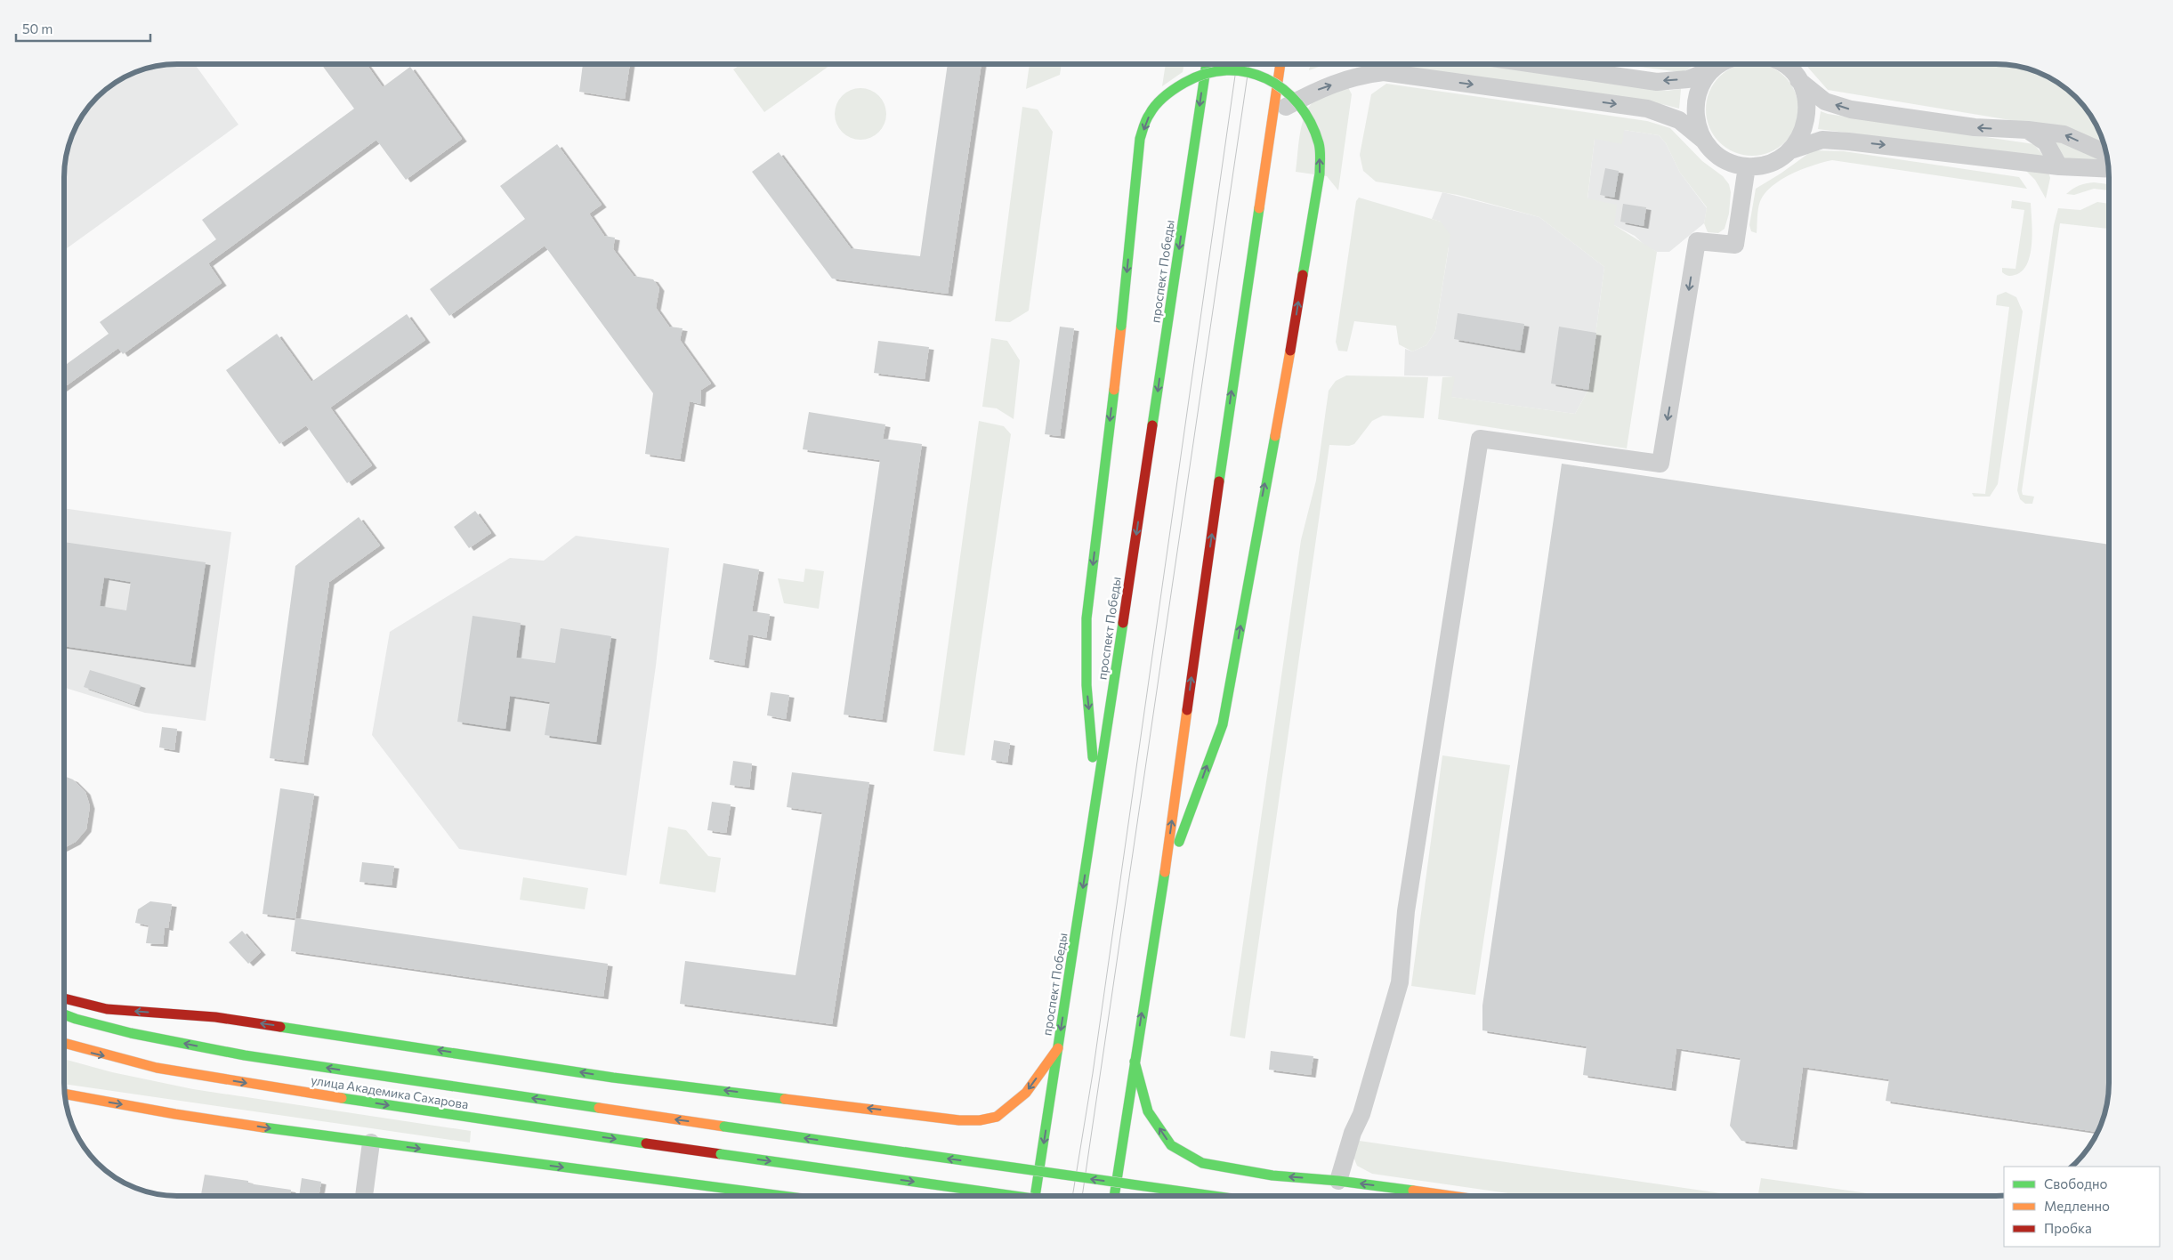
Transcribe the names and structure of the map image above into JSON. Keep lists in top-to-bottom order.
{
  "streets": {
    "main road": ["проспект Победы", "улица Академика Сахарова"]
  },
  "legend": ["Свободно", "Медленно", "Пробка"],
  "scale_bar": "50 m"
}
